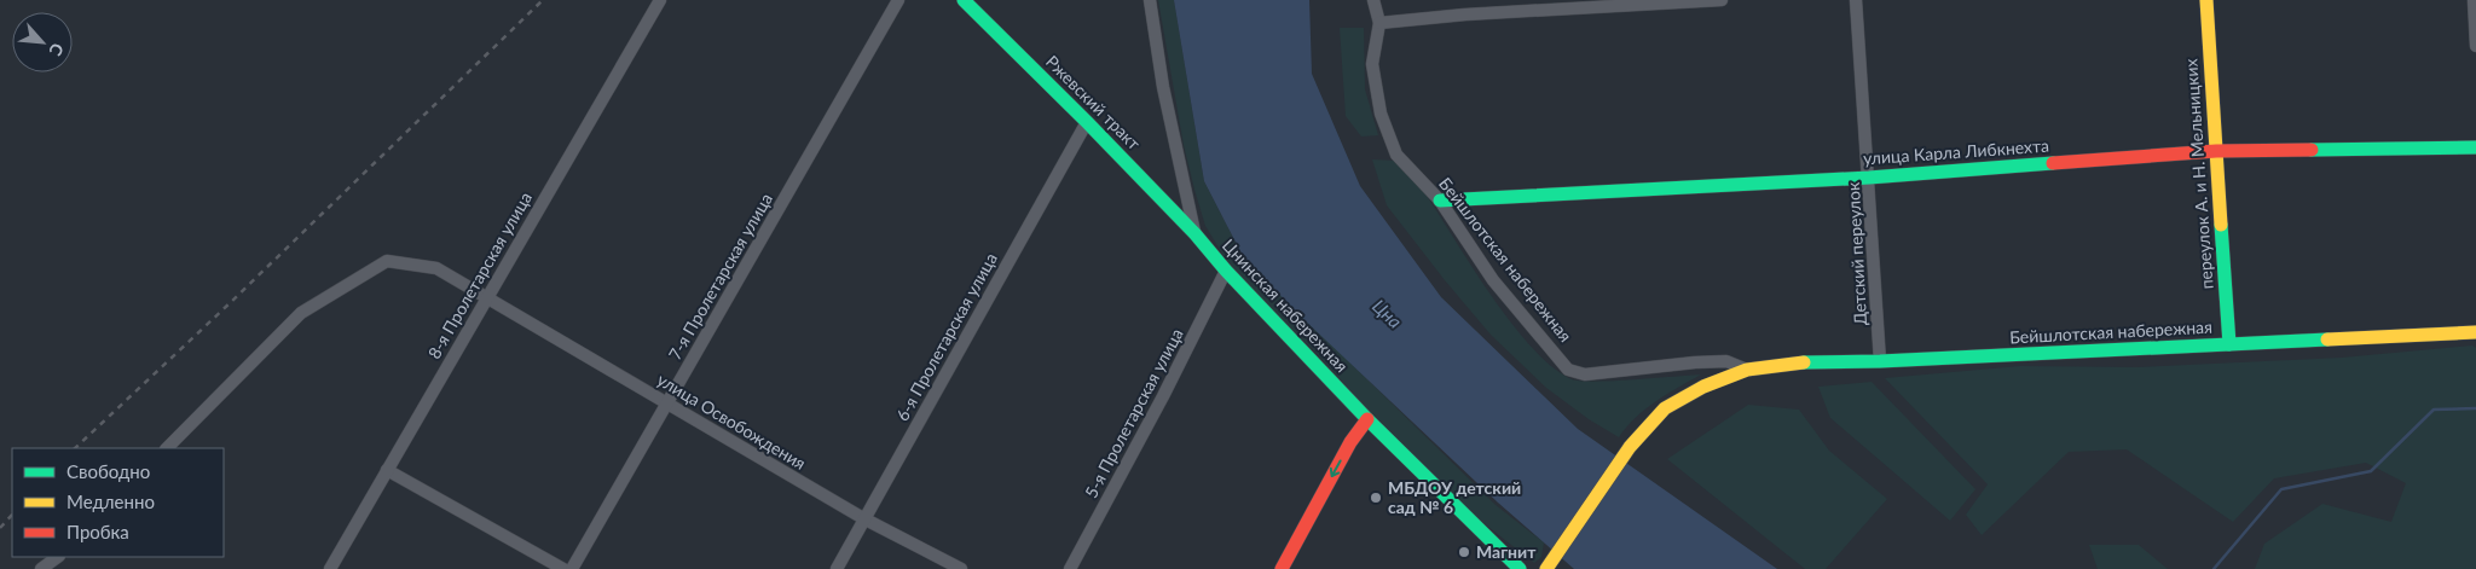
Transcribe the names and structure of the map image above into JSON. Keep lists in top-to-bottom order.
{
  "streets": {
    "street": [
      "Ржевский тракт",
      "улица Карла Либкнехта",
      "переулок А. и Н. Мельницких",
      "Детский переулок",
      "Бейшлотская набережная",
      "8-я Пролетарская улица",
      "7-я Пролетарская улица",
      "Цнинская набережная",
      "6-я Пролетарская улица",
      "5-я Пролетарская улица",
      "улица Освобождения"
    ]
  },
  "crossings": [
    ["Ржевский тракт", "Цнинская набережная"],
    ["Ржевский тракт", "6-я Пролетарская улица"],
    ["улица Карла Либкнехта", "переулок А. и Н. Мельницких"],
    ["улица Карла Либкнехта", "Детский переулок"],
    ["улица Карла Либкнехта", "Бейшлотская набережная"],
    ["переулок А. и Н. Мельницких", "Бейшлотская набережная"],
    ["Детский переулок", "Бейшлотская набережная"],
    ["8-я Пролетарская улица", "улица Освобождения"],
    ["7-я Пролетарская улица", "улица Освобождения"],
    ["Цнинская набережная", "5-я Пролетарская улица"],
    ["6-я Пролетарская улица", "улица Освобождения"]
  ],
  "water": ["Цна"],
  "places": ["МБДОУ детский сад № 6", "Магнит"],
  "legend": ["Свободно", "Медленно", "Пробка"],
  "north": "bottom right"
}
